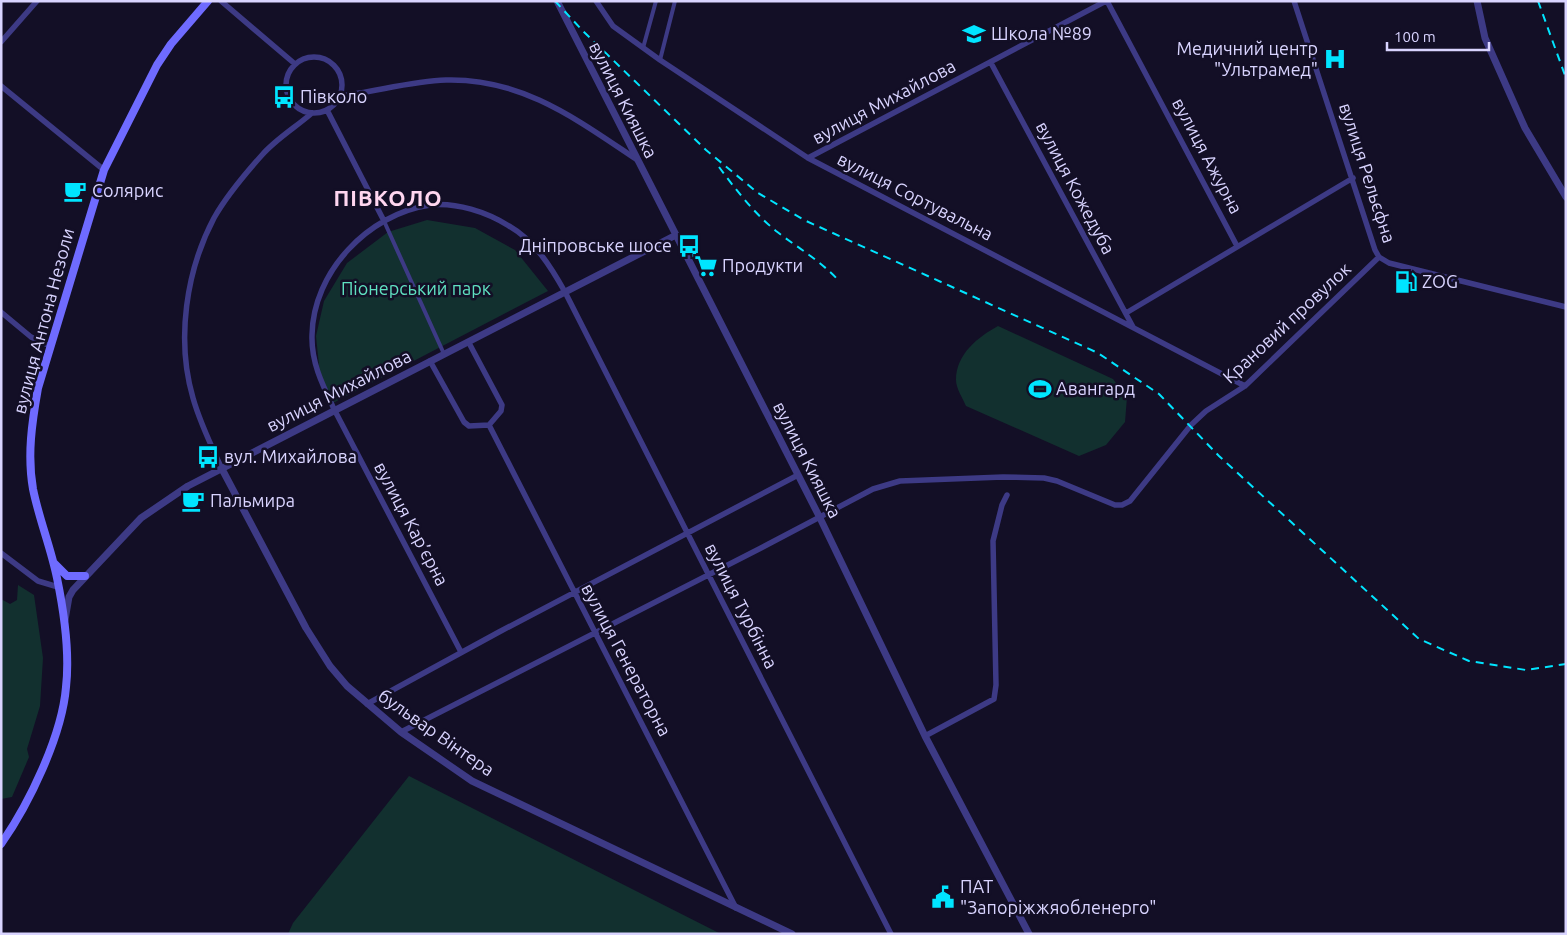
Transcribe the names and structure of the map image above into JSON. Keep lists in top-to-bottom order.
{
  "streets": {
    "main road": ["вулиця Антона Незоли"],
    "street": [
      "вулиця Кияшка",
      "вулиця Михайлова",
      "вулиця Ажурна",
      "вулиця Рельєфна",
      "вулиця Кожедуба",
      "вулиця Сортувальна",
      "Крановий провулок",
      "вулиця Кар’єрна",
      "вулиця Турбінна",
      "вулиця Генераторна",
      "бульвар Вінтера"
    ]
  },
  "crossings": [
    ["вулиця Кияшка", "вулиця Михайлова"],
    ["вулиця Кияшка", "Крановий провулок"],
    ["вулиця Михайлова", "вулиця Ажурна"],
    ["вулиця Михайлова", "вулиця Кожедуба"],
    ["вулиця Михайлова", "вулиця Сортувальна"],
    ["вулиця Михайлова", "вулиця Антона Незоли"],
    ["вулиця Михайлова", "вулиця Кар’єрна"],
    ["вулиця Михайлова", "вулиця Турбінна"],
    ["вулиця Михайлова", "бульвар Вінтера"],
    ["вулиця Рельєфна", "Крановий провулок"],
    ["вулиця Кожедуба", "вулиця Сортувальна"],
    ["вулиця Сортувальна", "Крановий провулок"],
    ["вулиця Кар’єрна", "вулиця Турбінна"],
    ["вулиця Генераторна", "бульвар Вінтера"]
  ],
  "districts": ["ПІВКОЛО"],
  "parks": ["Піонерський парк"],
  "places": {
    "school or university": ["Школа №89"],
    "hospital": ["Медичний центр \"Ультрамед\""],
    "bus stop": ["Півколо", "Дніпровське шосе", "вул. Михайлова"],
    "cafe": ["Солярис", "Пальмира"],
    "supermarket": ["Продукти"],
    "fuel station": ["ZOG"],
    "sports": ["Авангард"],
    "public building": ["ПАТ \"Запоріжжяобленерго\""]
  },
  "scale_bar": "100 m"
}
